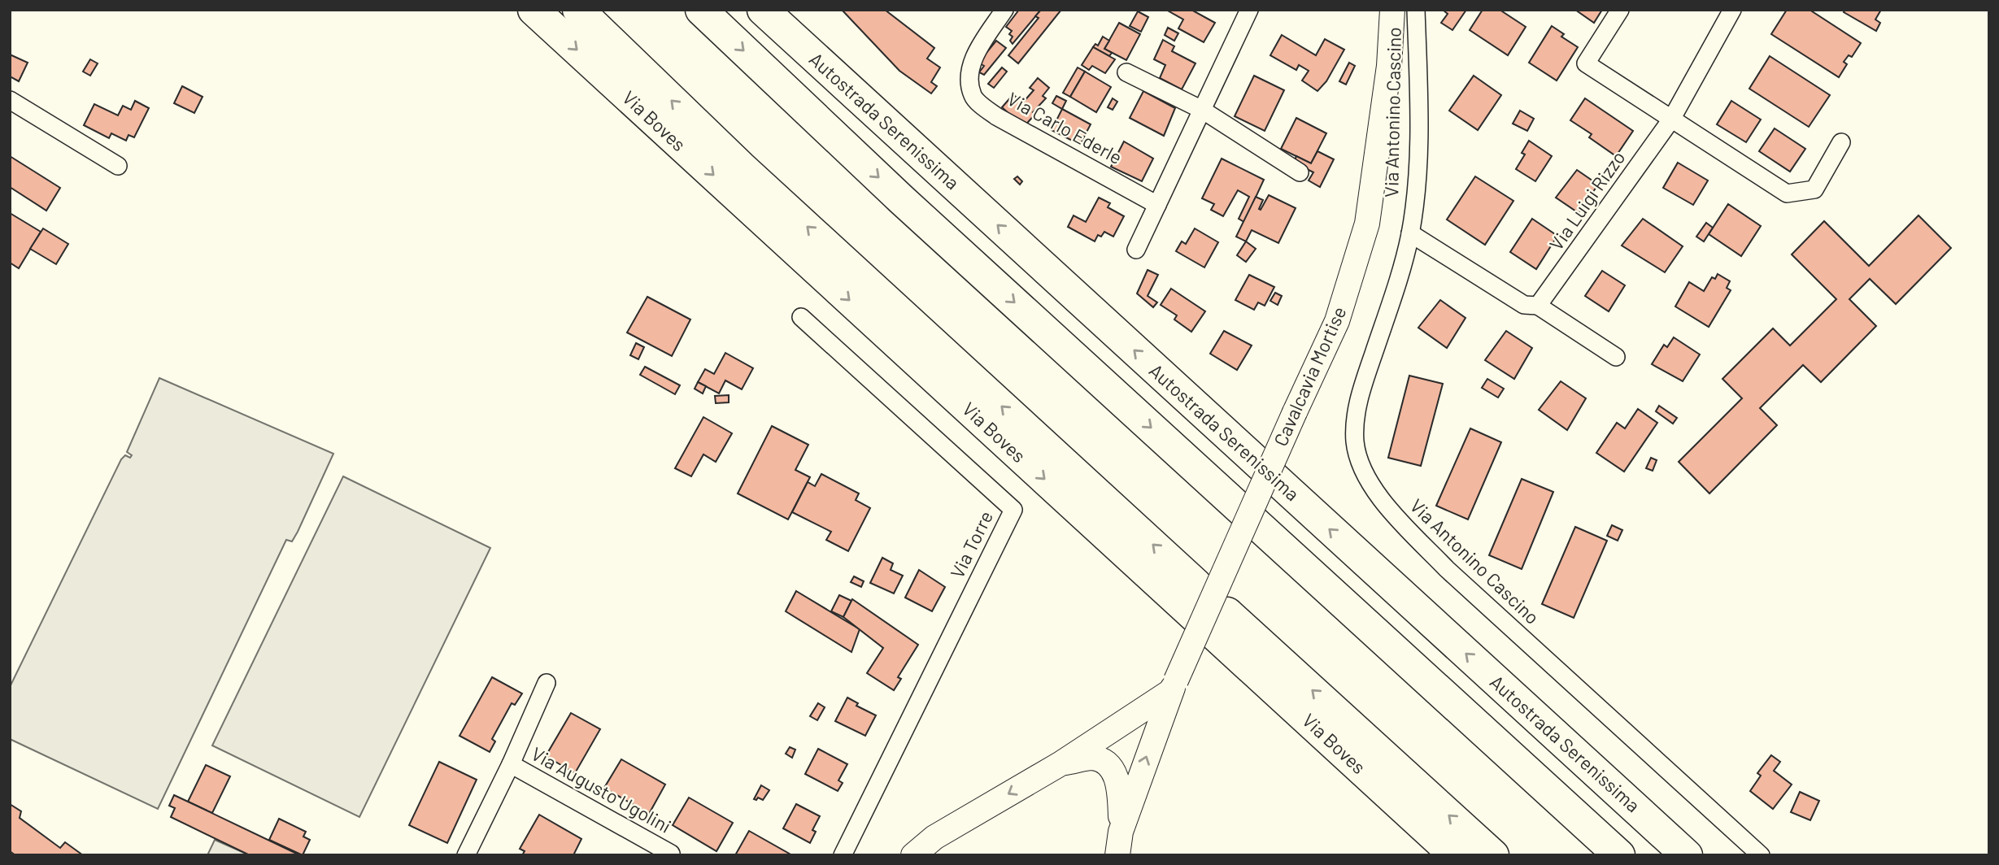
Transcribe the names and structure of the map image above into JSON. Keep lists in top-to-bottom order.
{
  "streets": {
    "highway": ["Via Boves", "Autostrada Serenissima"],
    "street": [
      "Via Antonino Cascino",
      "Via Carlo Ederle",
      "Via Luigi Rizzo",
      "Cavalcavia Mortise",
      "Via Torre",
      "Via Augusto Ugolini"
    ]
  }
}
